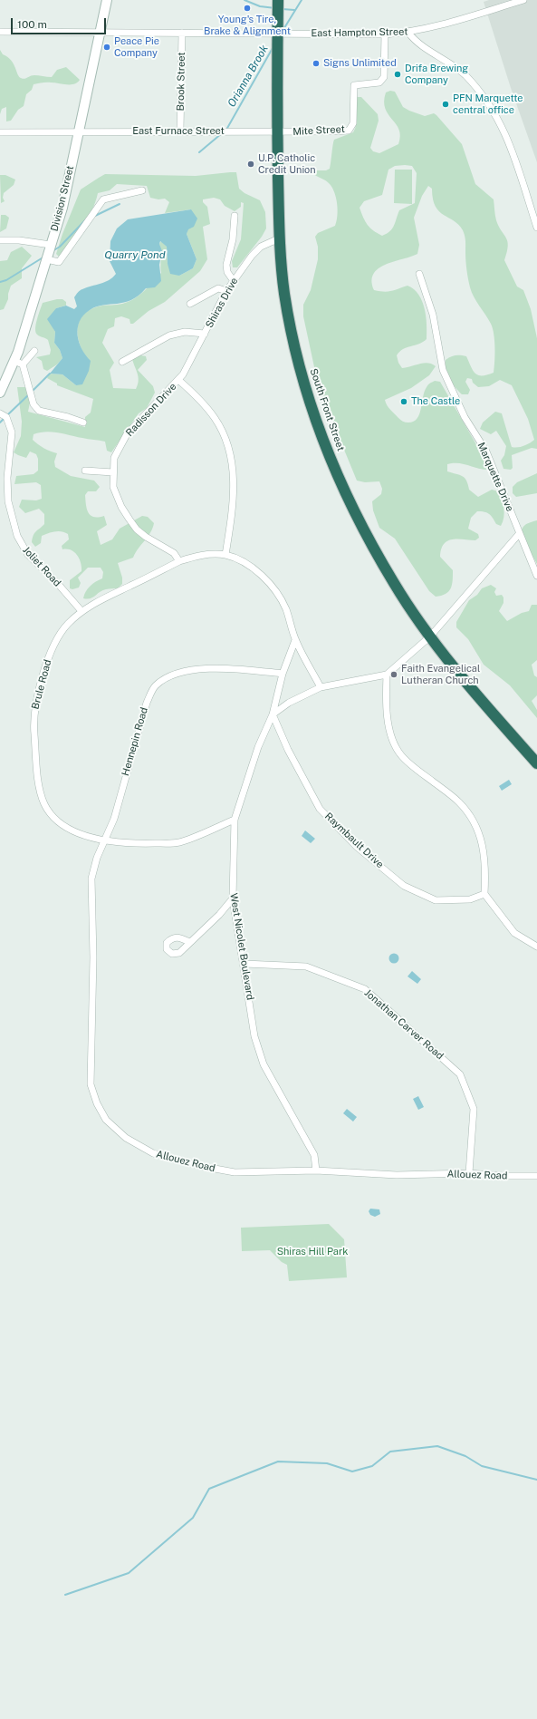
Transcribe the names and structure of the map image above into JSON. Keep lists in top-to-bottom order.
{
  "streets": {
    "highway": ["South Front Street"],
    "street": [
      "East Hampton Street",
      "Brook Street",
      "Mite Street",
      "East Furnace Street",
      "Division Street",
      "Shiras Drive",
      "Radisson Drive",
      "Marquette Drive",
      "Joliet Road",
      "Brule Road",
      "Hennepin Road",
      "Raymbault Drive",
      "West Nicolet Boulevard",
      "Jonathan Carver Road",
      "Allouez Road"
    ]
  },
  "crossings": [
    ["East Hampton Street", "Brook Street"],
    ["East Hampton Street", "Mite Street"],
    ["East Hampton Street", "Division Street"],
    ["East Hampton Street", "South Front Street"],
    ["Brook Street", "East Furnace Street"],
    ["Mite Street", "East Furnace Street"],
    ["Mite Street", "South Front Street"],
    ["East Furnace Street", "Division Street"],
    ["East Furnace Street", "South Front Street"],
    ["Shiras Drive", "Radisson Drive"],
    ["Shiras Drive", "South Front Street"],
    ["Radisson Drive", "Brule Road"],
    ["Joliet Road", "Brule Road"],
    ["Brule Road", "Hennepin Road"],
    ["Brule Road", "West Nicolet Boulevard"],
    ["Brule Road", "Allouez Road"],
    ["Hennepin Road", "West Nicolet Boulevard"],
    ["Hennepin Road", "Allouez Road"],
    ["Raymbault Drive", "West Nicolet Boulevard"],
    ["West Nicolet Boulevard", "Jonathan Carver Road"],
    ["West Nicolet Boulevard", "Allouez Road"],
    ["Jonathan Carver Road", "Allouez Road"]
  ],
  "water": ["Orianna Brook", "Quarry Pond"],
  "parks": ["Shiras Hill Park"],
  "places": [
    "Young's Tire, Brake & Alignment",
    "Peace Pie Company",
    "Signs Unlimited",
    "Drifa Brewing Company",
    "PFN Marquette central office",
    "U.P. Catholic Credit Union",
    "The Castle",
    "Faith Evangelical Lutheran Church"
  ],
  "scale_bar": "100 m"
}
